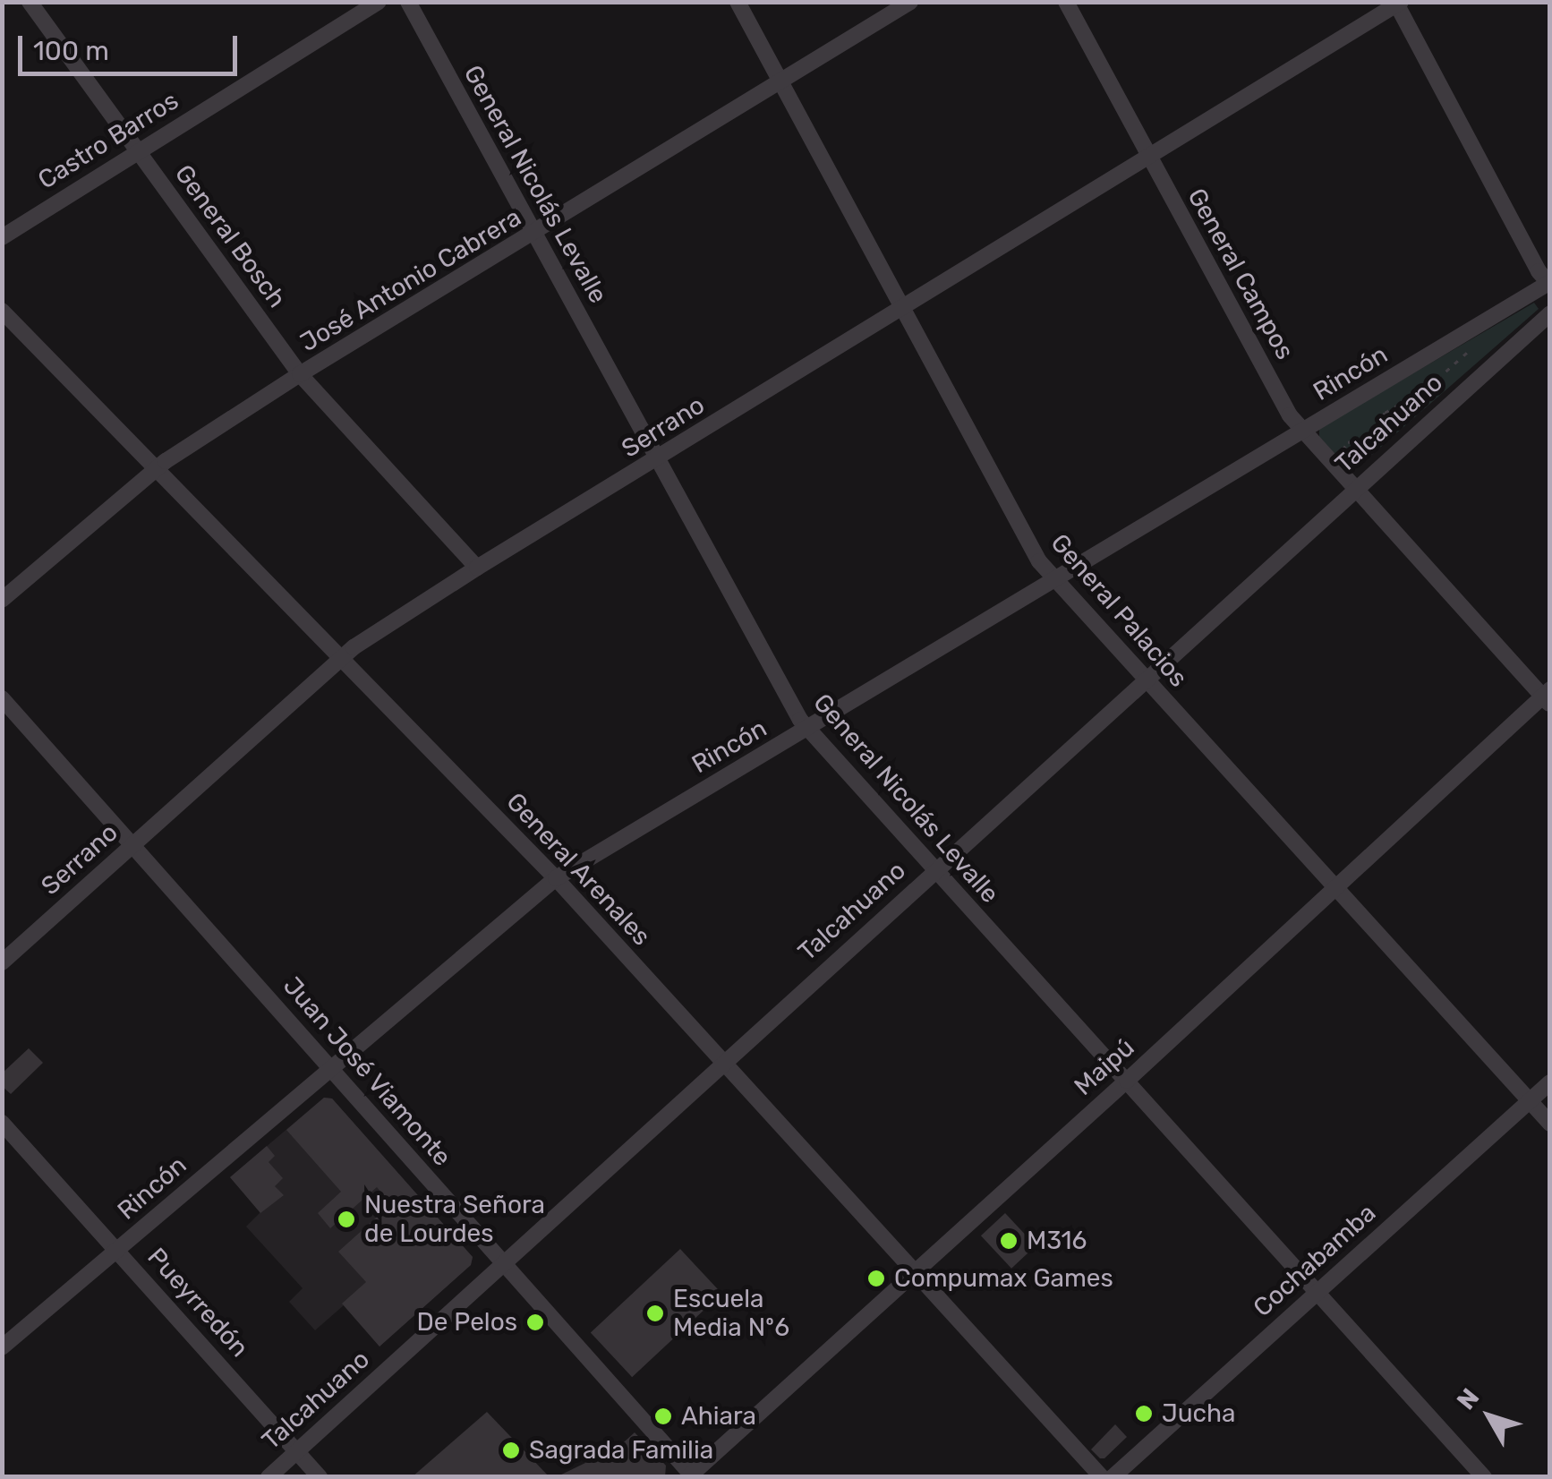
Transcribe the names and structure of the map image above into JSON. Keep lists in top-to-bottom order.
{
  "streets": {
    "street": [
      "Castro Barros",
      "General Nicolás Levalle",
      "General Bosch",
      "General Campos",
      "José Antonio Cabrera",
      "Rincón",
      "Talcahuano",
      "Serrano",
      "General Palacios",
      "General Arenales",
      "Maipú",
      "Juan José Viamonte",
      "Cochabamba",
      "Pueyrredón"
    ]
  },
  "crossings": [
    ["Castro Barros", "General Bosch"],
    ["General Nicolás Levalle", "José Antonio Cabrera"],
    ["General Nicolás Levalle", "Rincón"],
    ["General Nicolás Levalle", "Talcahuano"],
    ["General Nicolás Levalle", "Serrano"],
    ["General Nicolás Levalle", "Maipú"],
    ["General Nicolás Levalle", "Cochabamba"],
    ["General Bosch", "José Antonio Cabrera"],
    ["General Bosch", "Serrano"],
    ["General Campos", "Rincón"],
    ["General Campos", "Talcahuano"],
    ["General Campos", "Serrano"],
    ["General Campos", "Maipú"],
    ["José Antonio Cabrera", "General Palacios"],
    ["José Antonio Cabrera", "General Arenales"],
    ["Rincón", "General Palacios"],
    ["Rincón", "General Arenales"],
    ["Rincón", "Juan José Viamonte"],
    ["Rincón", "Pueyrredón"],
    ["Talcahuano", "General Palacios"],
    ["Talcahuano", "General Arenales"],
    ["Talcahuano", "Juan José Viamonte"],
    ["Talcahuano", "Pueyrredón"],
    ["Serrano", "General Palacios"],
    ["Serrano", "General Arenales"],
    ["Serrano", "Juan José Viamonte"],
    ["General Palacios", "Maipú"],
    ["General Palacios", "Cochabamba"],
    ["General Arenales", "Maipú"],
    ["Maipú", "Juan José Viamonte"]
  ],
  "places": [
    "Nuestra Señora de Lourdes",
    "M316",
    "Compumax Games",
    "Escuela Media Nº6",
    "De Pelos",
    "Jucha",
    "Ahiara",
    "Sagrada Familia"
  ],
  "scale_bar": "100 m",
  "north": "top left"
}
